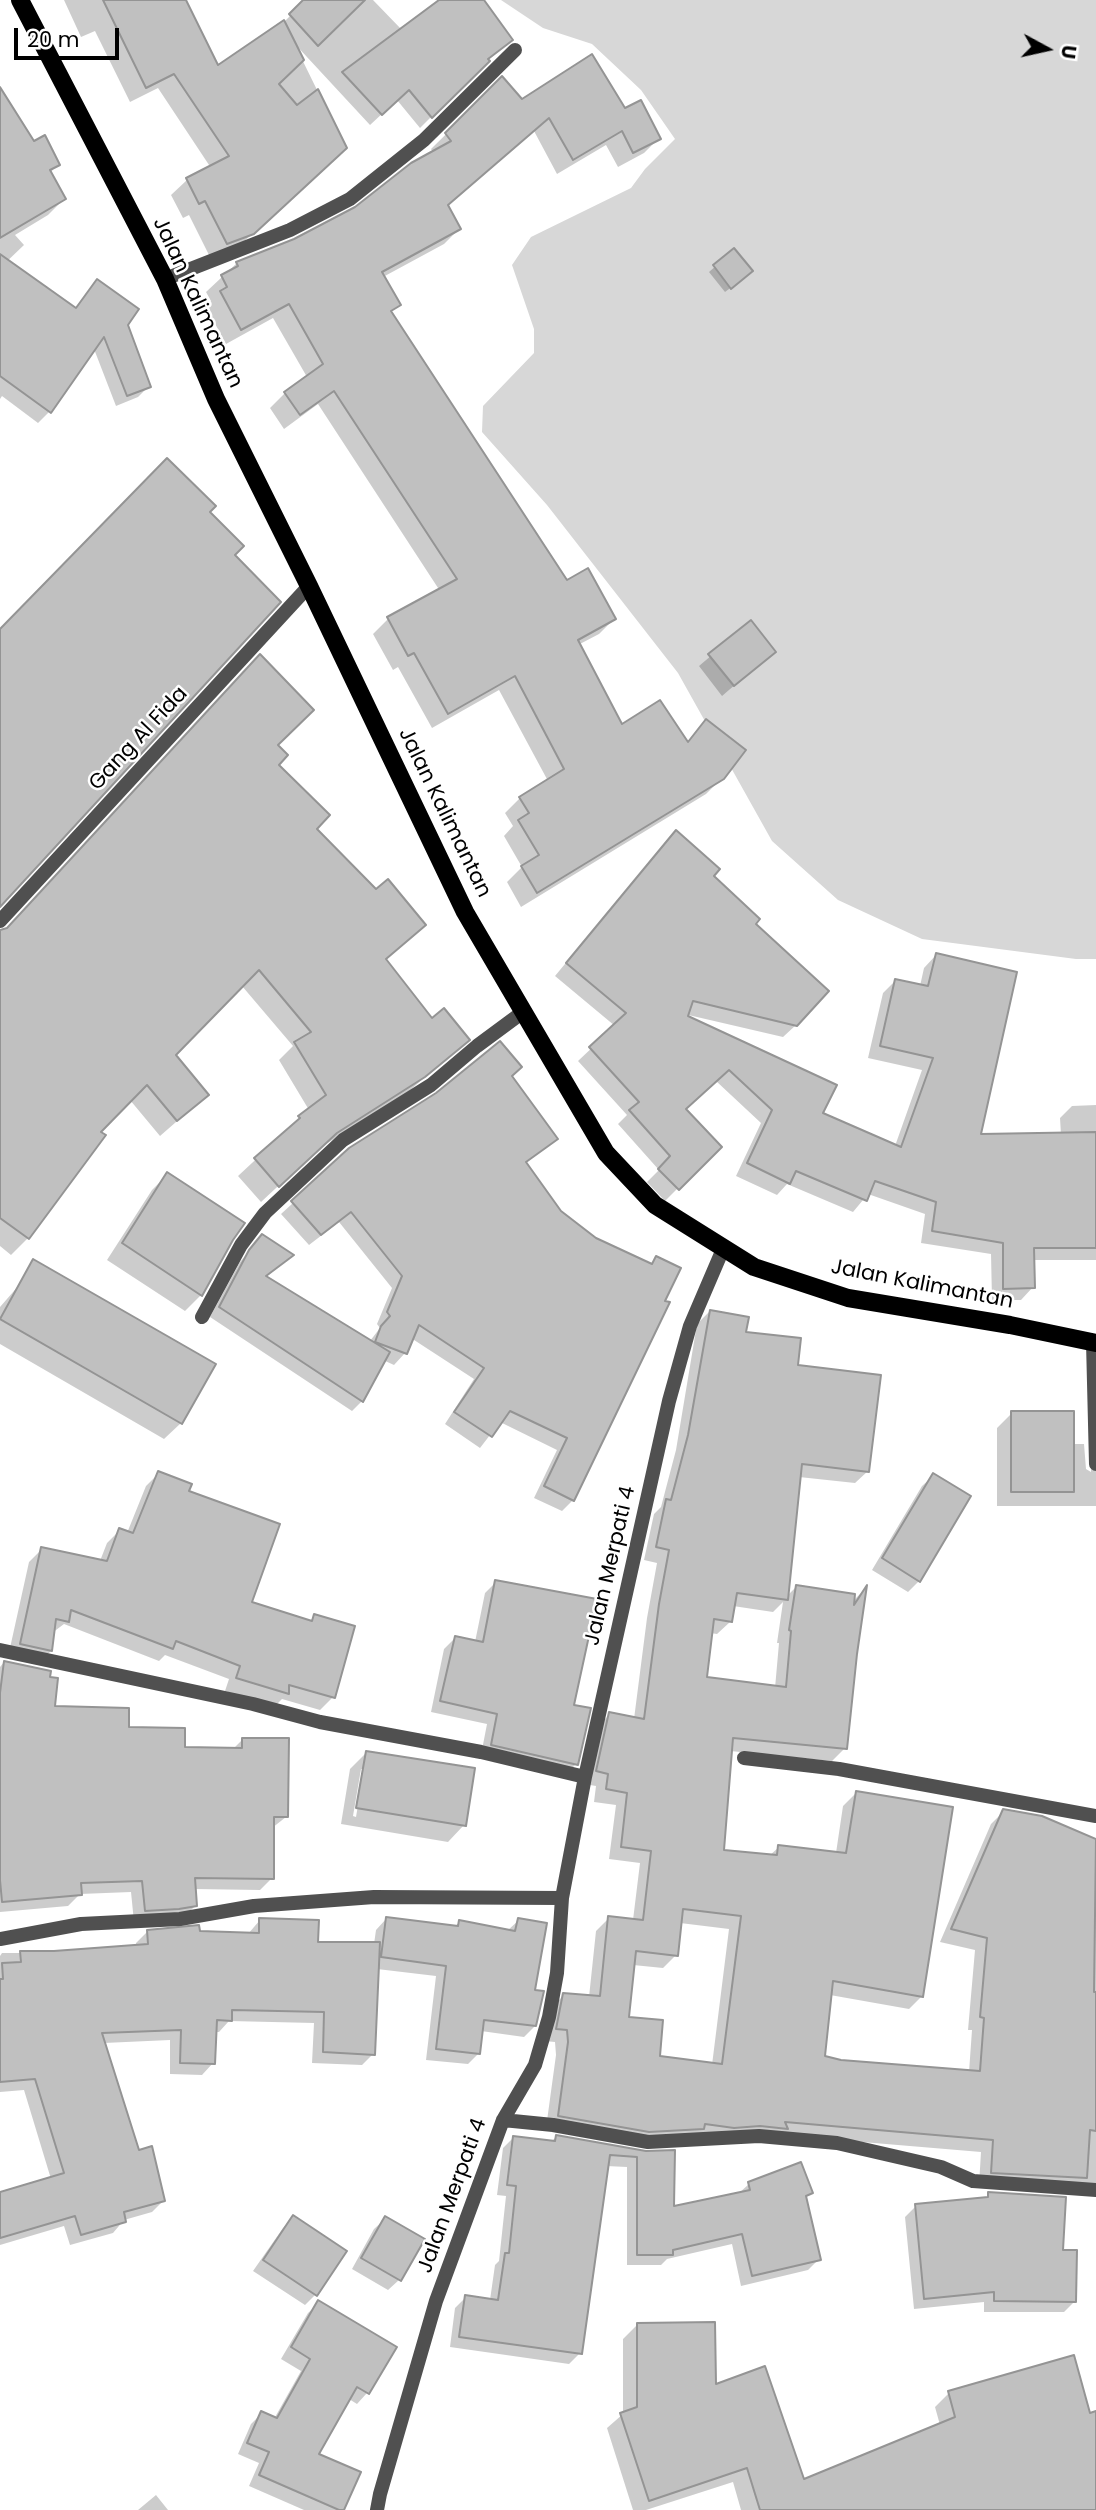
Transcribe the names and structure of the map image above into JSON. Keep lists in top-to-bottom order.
{
  "streets": {
    "main road": ["Jalan Kalimantan"],
    "street": ["Gang Al Fida", "Jalan Merpati 4"]
  },
  "crossings": [
    ["Jalan Kalimantan", "Gang Al Fida"],
    ["Jalan Kalimantan", "Jalan Merpati 4"]
  ],
  "scale_bar": "20 m",
  "north": "right"
}
